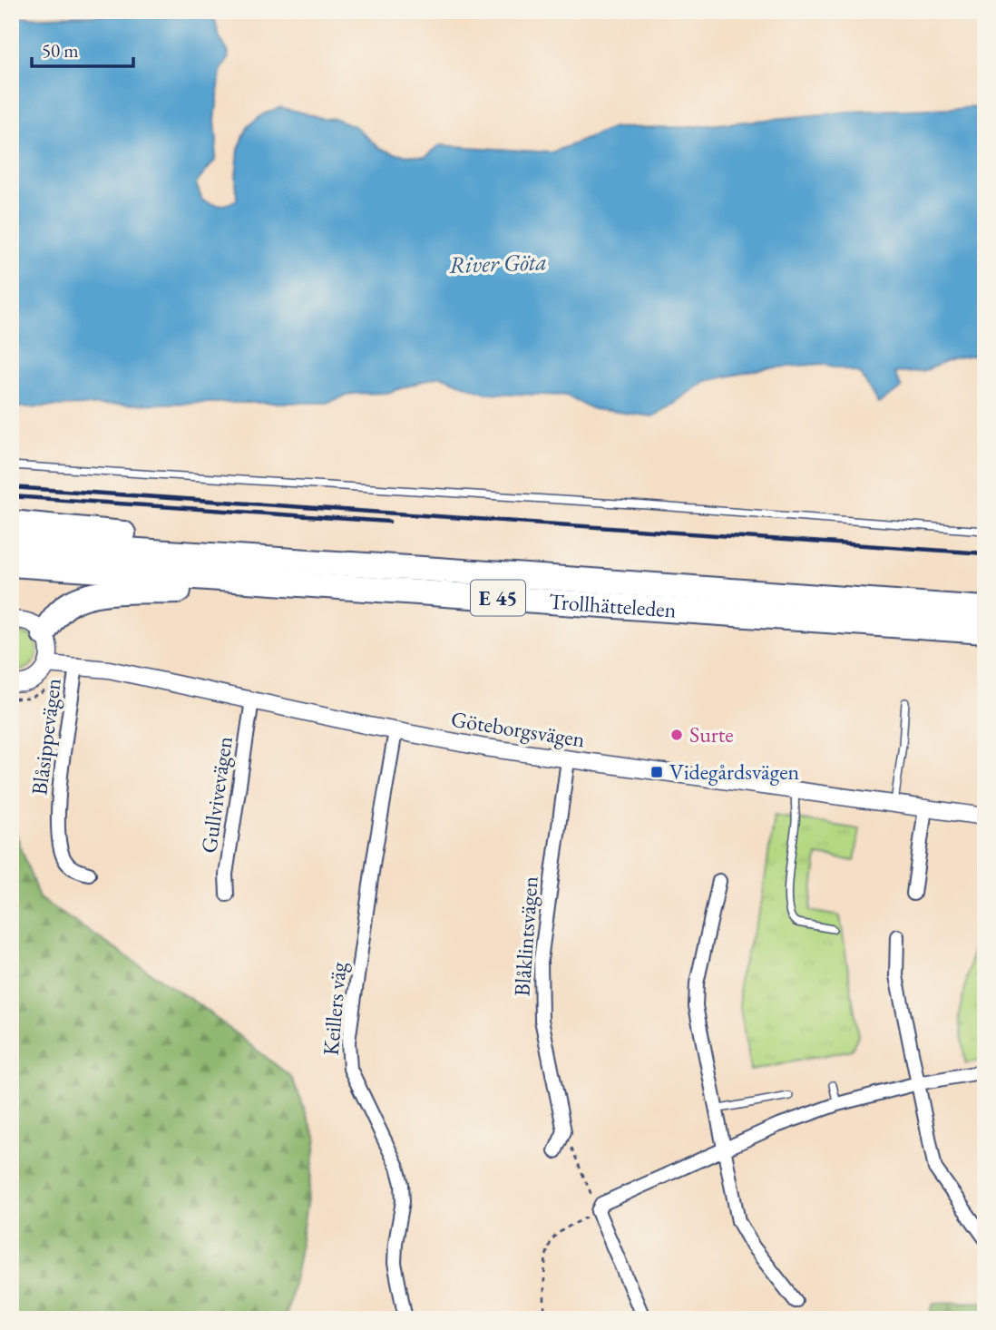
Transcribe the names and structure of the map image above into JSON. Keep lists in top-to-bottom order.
{
  "streets": {
    "highway": ["E 45", "Trollhätteleden"],
    "street": [
      "Göteborgsvägen",
      "Blåsippevägen",
      "Gullvivevägen",
      "Blåklintsvägen",
      "Keillers väg"
    ]
  },
  "crossings": [
    ["Göteborgsvägen", "Blåsippevägen"],
    ["Göteborgsvägen", "Gullvivevägen"],
    ["Göteborgsvägen", "Blåklintsvägen"],
    ["Göteborgsvägen", "Keillers väg"]
  ],
  "water": ["River Göta"],
  "places": {
    "other": ["Surte"],
    "transit": ["Videgårdsvägen"]
  },
  "scale_bar": "50 m"
}
